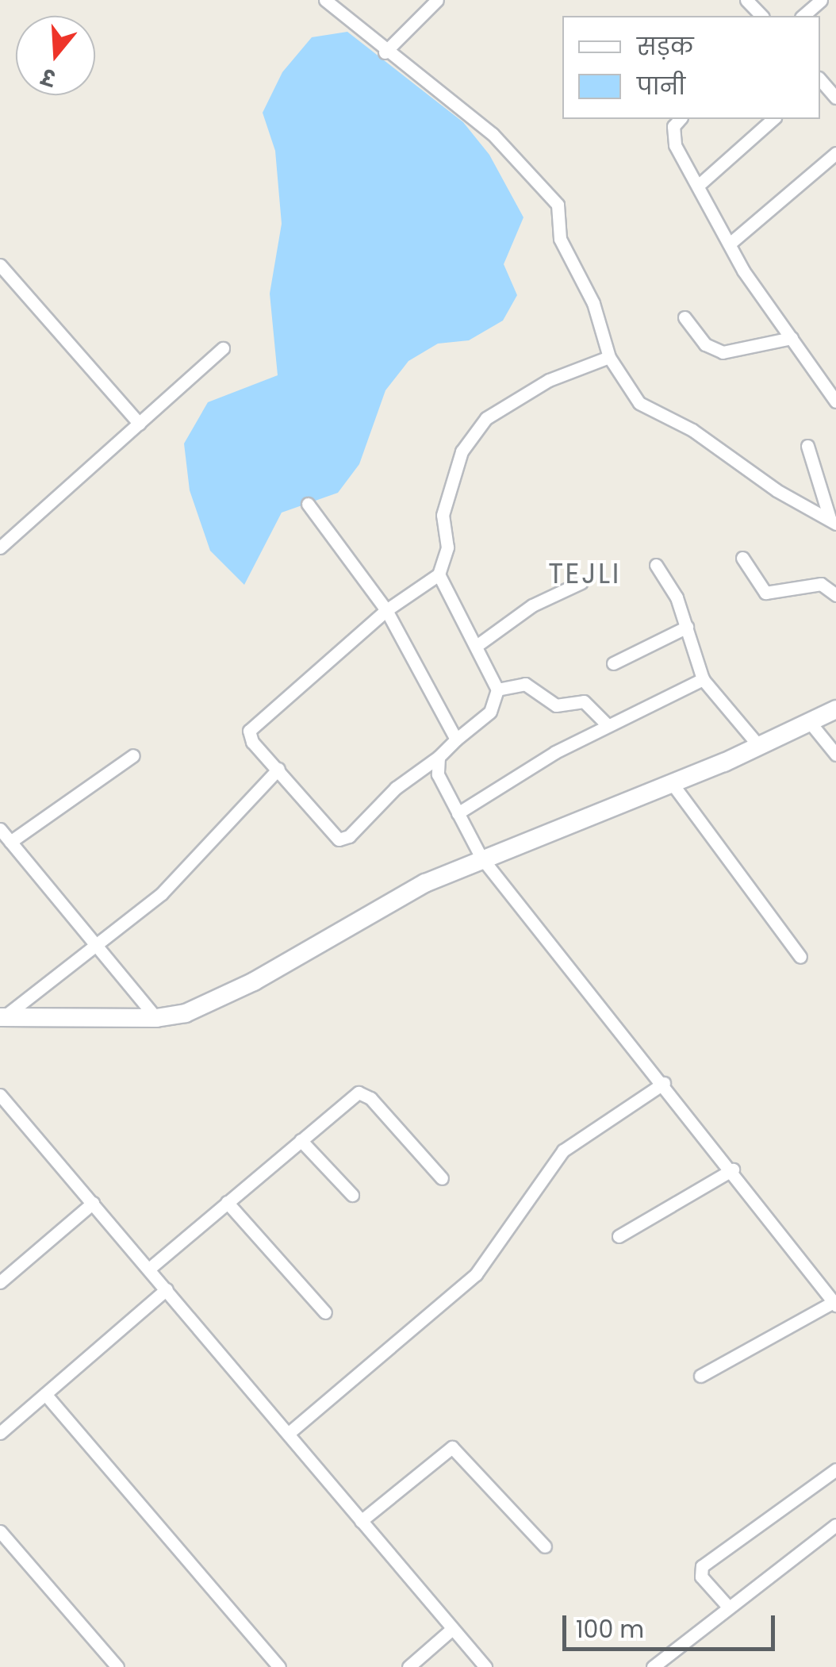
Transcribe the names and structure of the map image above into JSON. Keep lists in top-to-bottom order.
{
  "districts": ["TEJLI"],
  "legend": ["सड़क", "पानी"],
  "scale_bar": "100 m",
  "north": "bottom"
}
